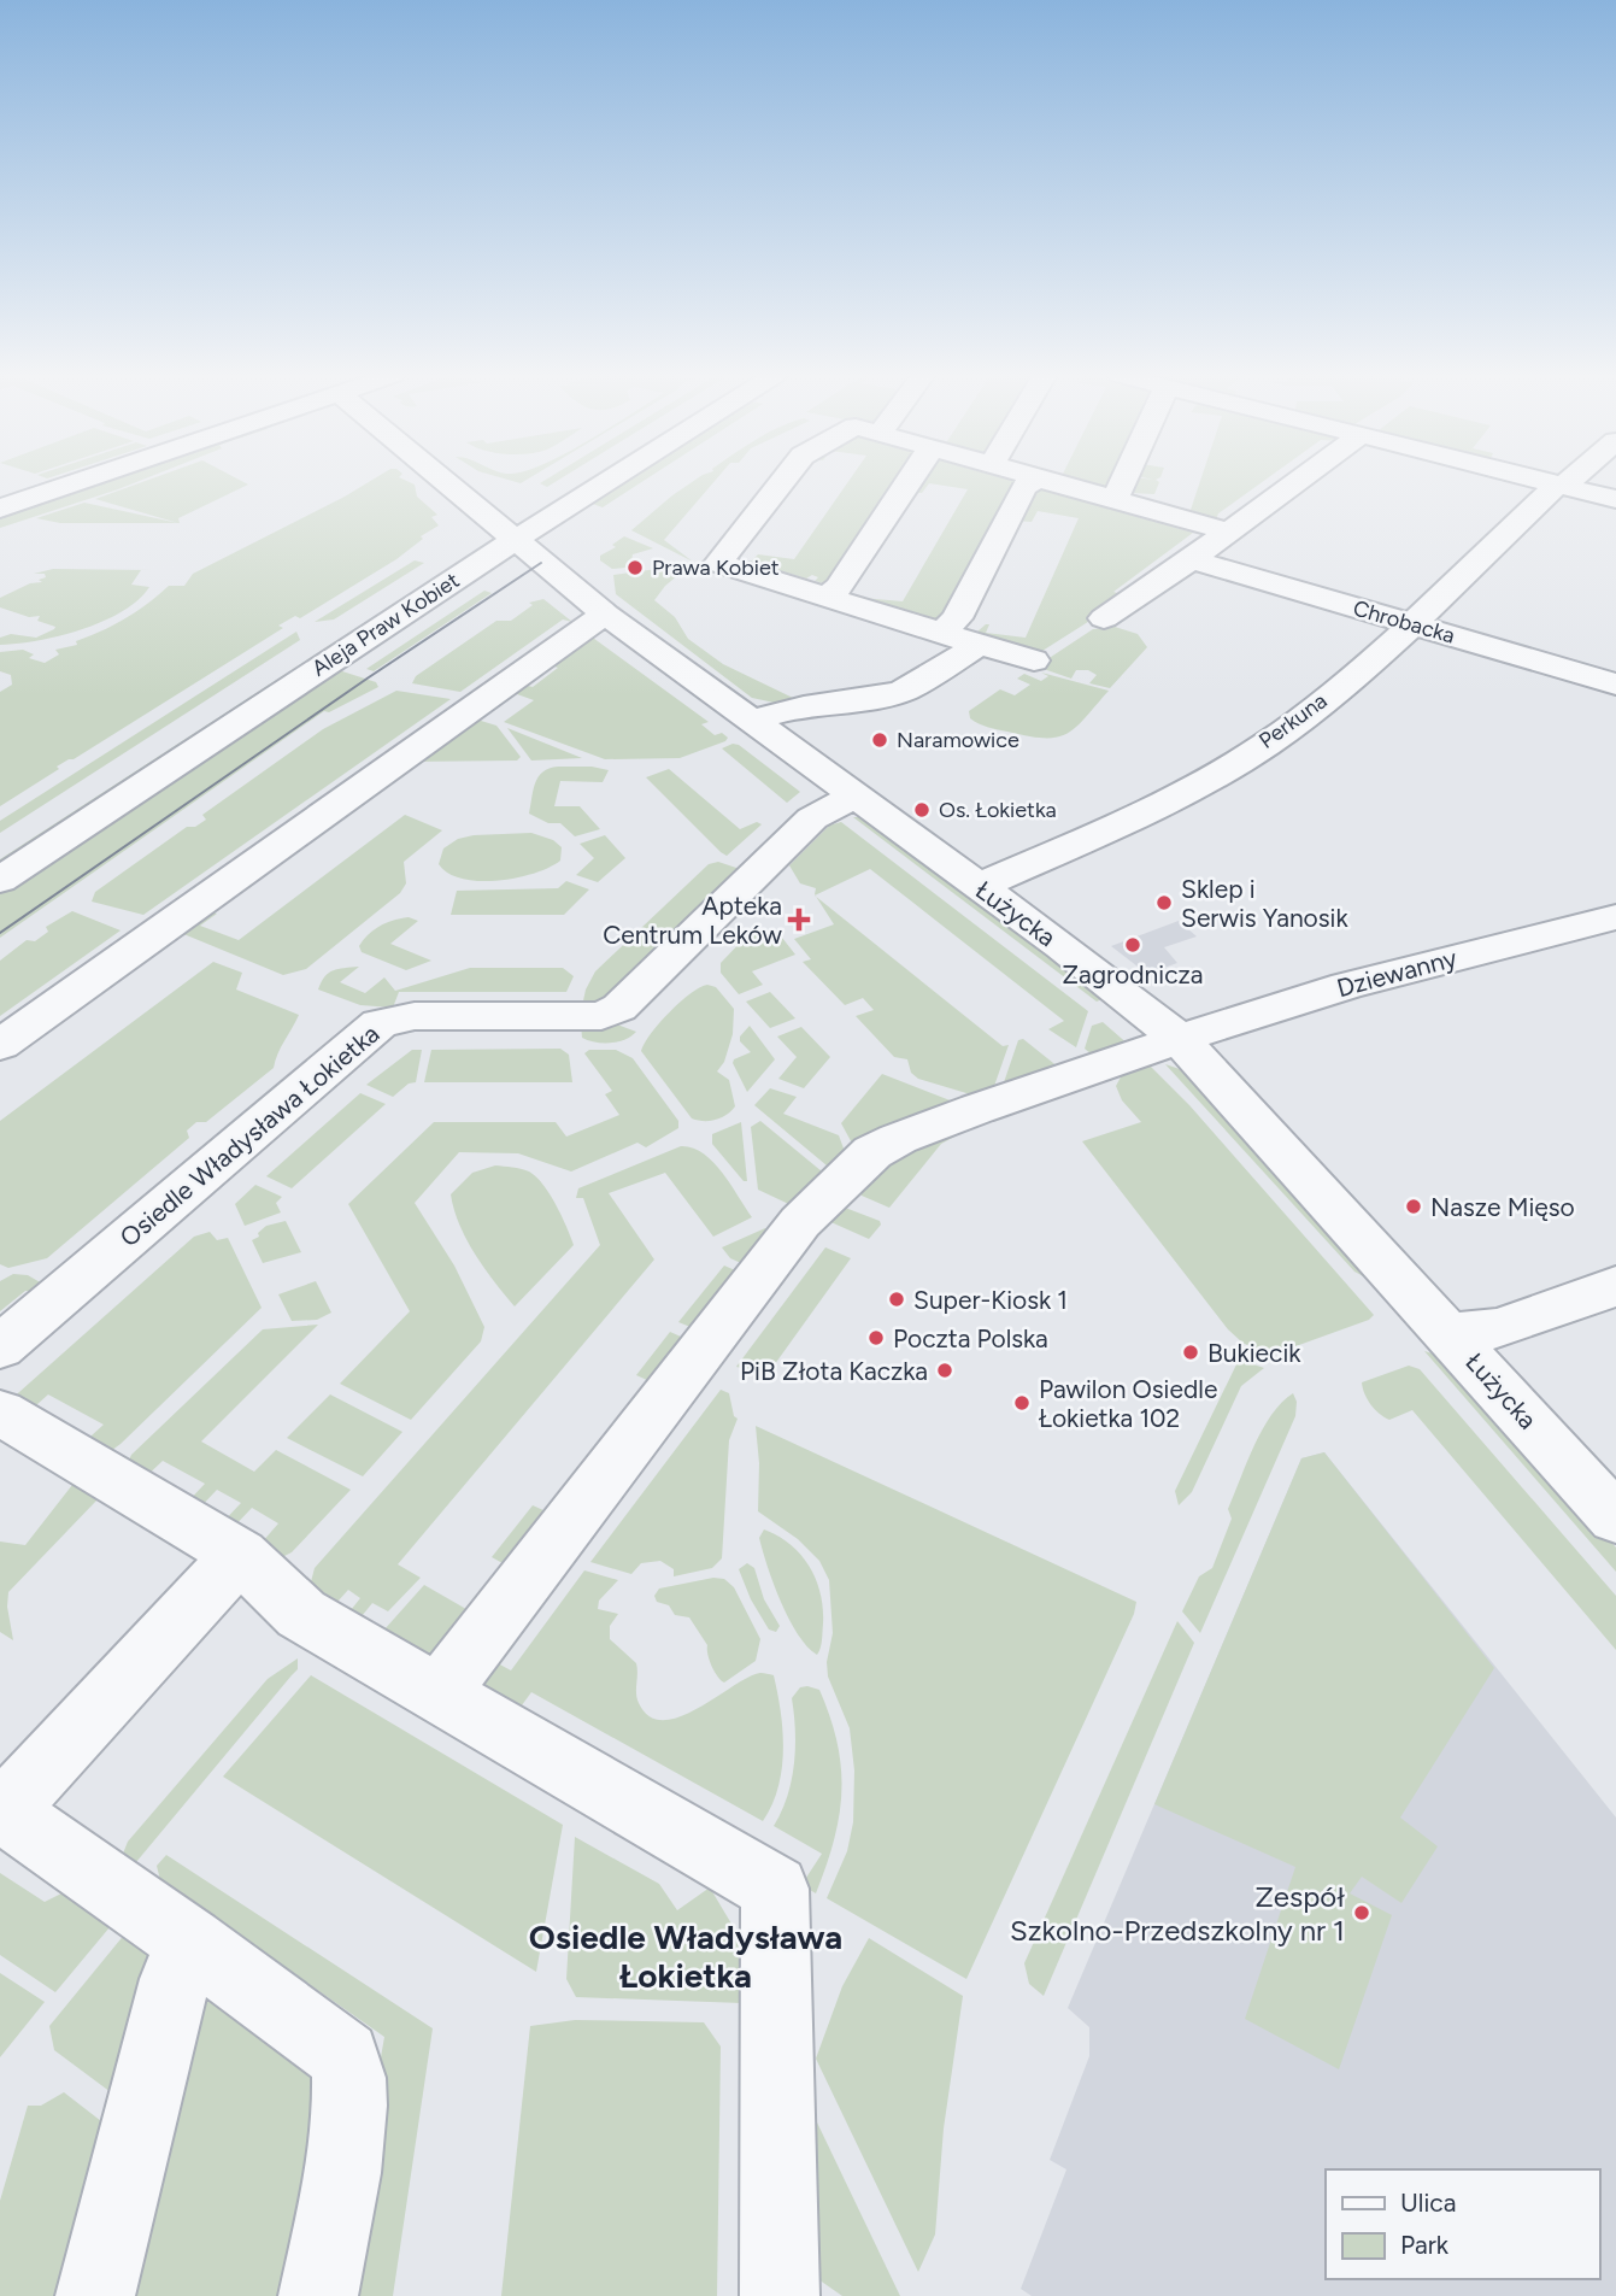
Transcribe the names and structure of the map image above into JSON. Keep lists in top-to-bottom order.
{
  "streets": {
    "street": [
      "Chrobacka",
      "Aleja Praw Kobiet",
      "Perkuna",
      "Łużycka",
      "Dziewanny",
      "Osiedle Władysława Łokietka"
    ]
  },
  "crossings": [
    ["Chrobacka", "Perkuna"],
    ["Aleja Praw Kobiet", "Łużycka"],
    ["Perkuna", "Łużycka"],
    ["Łużycka", "Dziewanny"],
    ["Łużycka", "Osiedle Władysława Łokietka"]
  ],
  "districts": ["Osiedle Władysława Łokietka"],
  "places": {
    "other": [
      "Prawa Kobiet",
      "Naramowice",
      "Os. Łokietka",
      "Sklep i Serwis Yanosik",
      "Zagrodnicza",
      "Nasze Mięso",
      "Super-Kiosk 1",
      "Poczta Polska",
      "Bukiecik",
      "PiB Złota Kaczka",
      "Pawilon Osiedle Łokietka 102",
      "Zespół Szkolno-Przedszkolny nr 1"
    ],
    "health": ["Apteka Centrum Leków"]
  },
  "legend": ["Ulica", "Park"]
}
